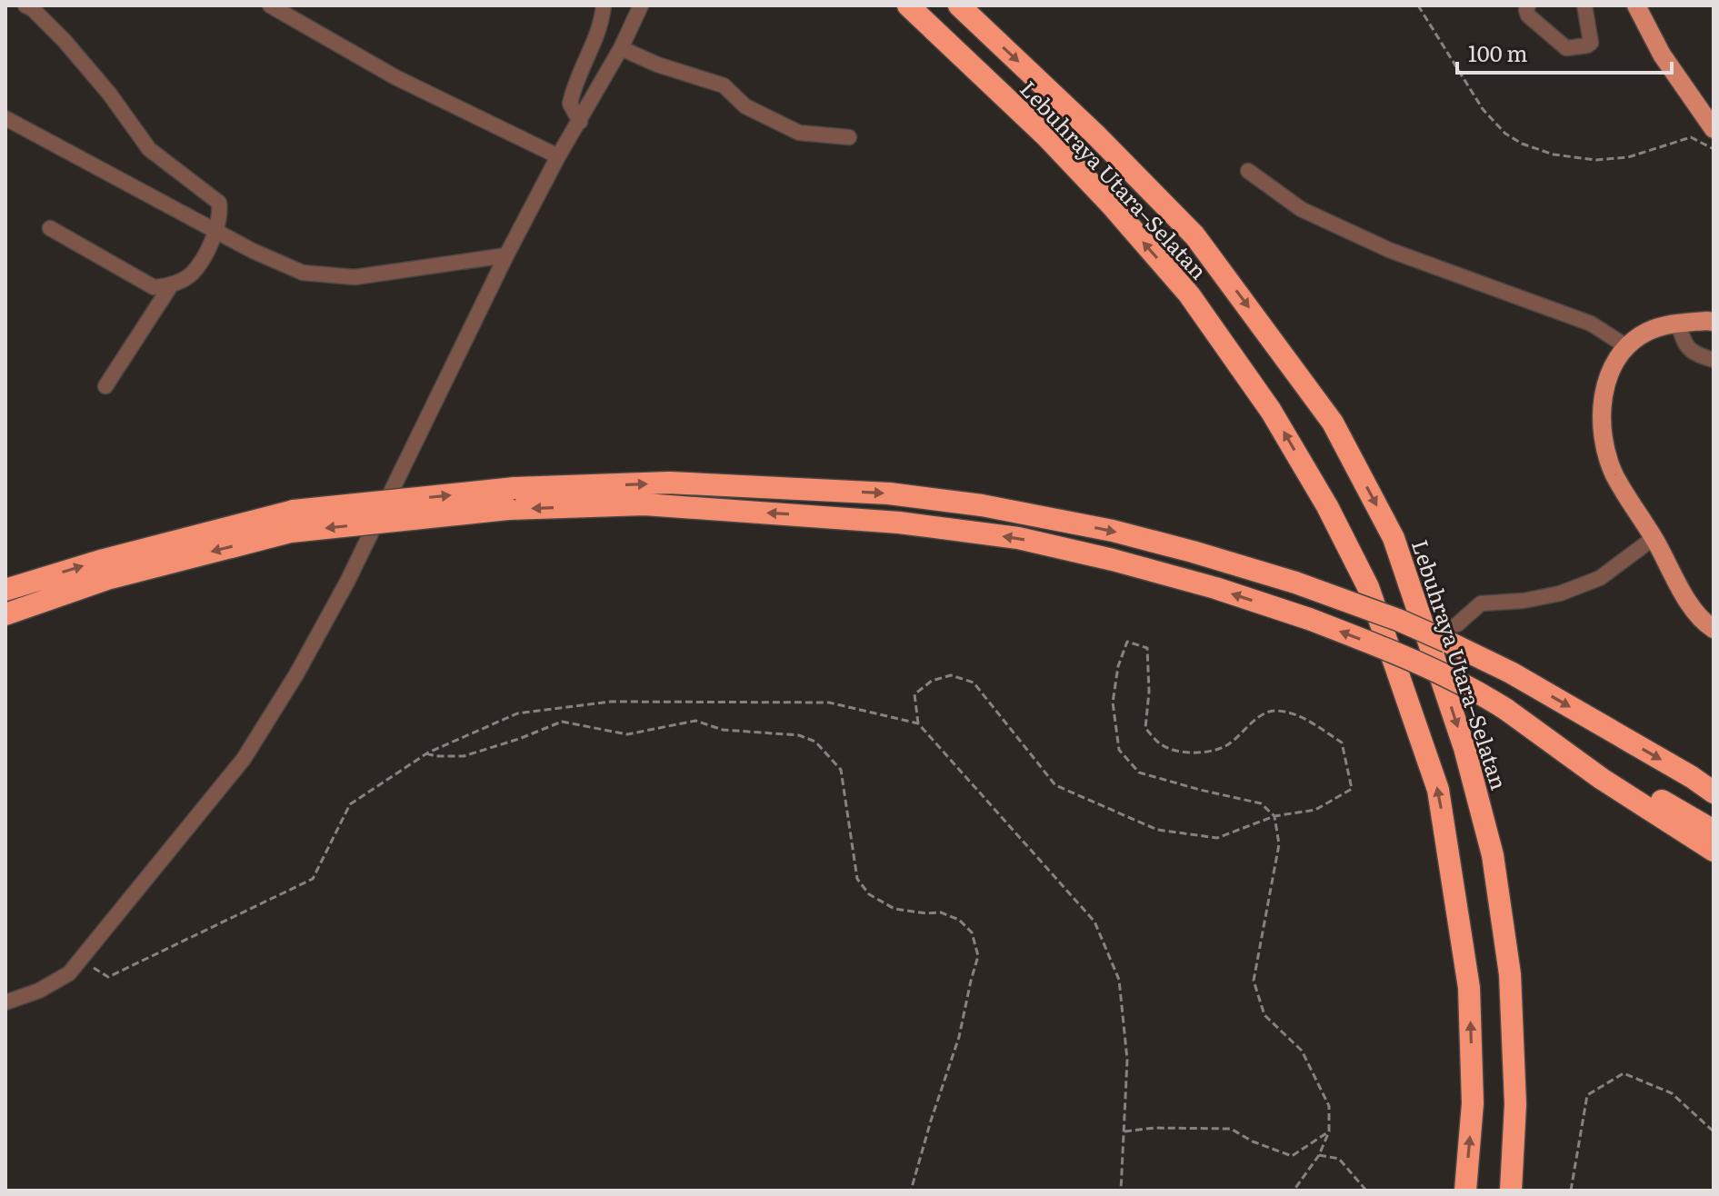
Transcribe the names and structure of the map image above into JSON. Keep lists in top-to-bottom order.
{
  "streets": {
    "highway": ["Lebuhraya Utara–Selatan"]
  },
  "scale_bar": "100 m"
}
